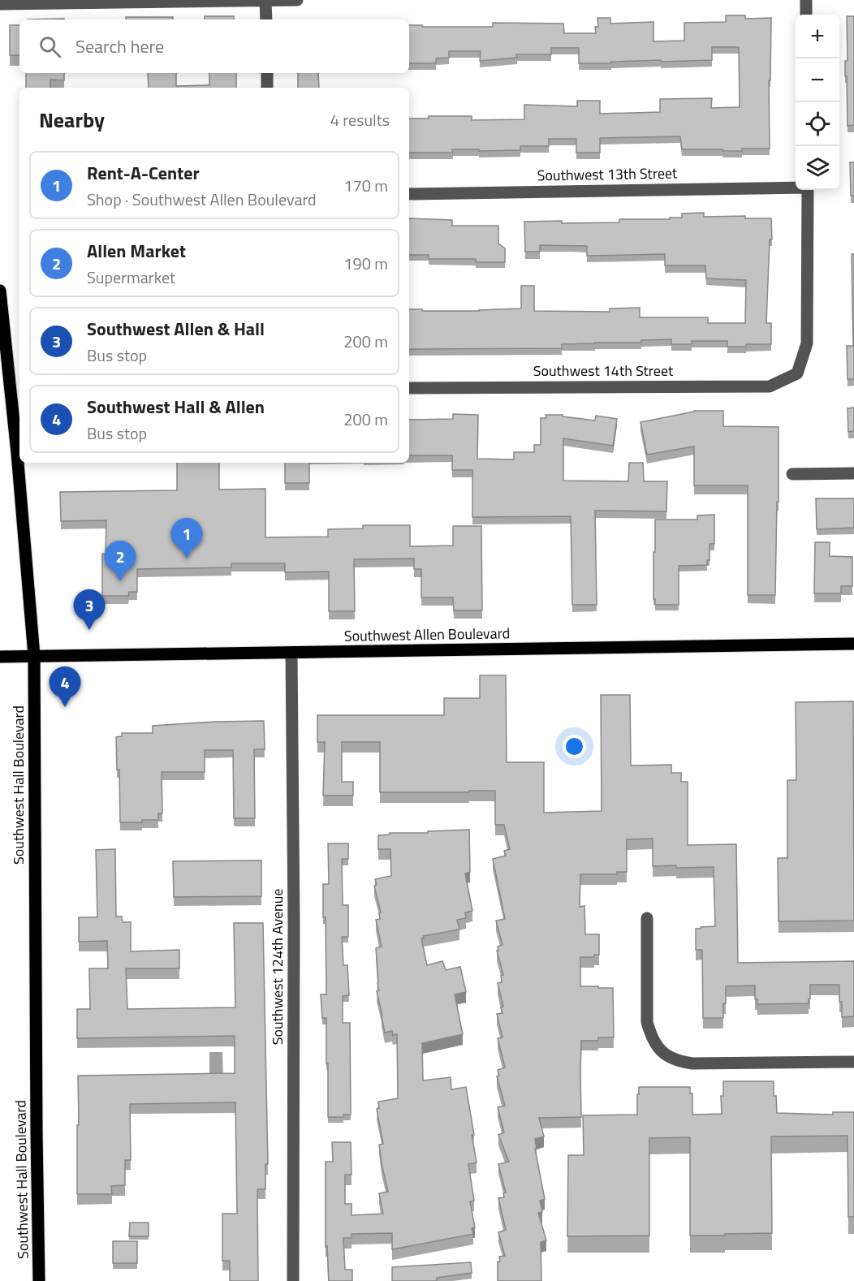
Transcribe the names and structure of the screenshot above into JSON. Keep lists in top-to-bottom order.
{
  "streets": {
    "main road": ["Southwest Allen Boulevard", "Southwest Hall Boulevard"],
    "street": ["Southwest 13th Street", "Southwest 14th Street", "Southwest 124th Avenue"]
  },
  "crossings": [
    ["Southwest Allen Boulevard", "Southwest Hall Boulevard"],
    ["Southwest Allen Boulevard", "Southwest 124th Avenue"]
  ],
  "page": {
    "map_buttons": ["+", "−"],
    "search": "Search here",
    "heading": ["Nearby", "4 results"],
    "list": [
      {
        "mark": "1",
        "name": "Rent-A-Center",
        "note": "Shop · Southwest Allen Boulevard",
        "value": "170 m"
      },
      {
        "mark": "2",
        "name": "Allen Market",
        "note": "Supermarket",
        "value": "190 m"
      },
      {
        "mark": "3",
        "name": "Southwest Allen & Hall",
        "note": "Bus stop",
        "value": "200 m"
      },
      {
        "mark": "4",
        "name": "Southwest Hall & Allen",
        "note": "Bus stop",
        "value": "200 m"
      }
    ],
    "pins": [
      "1",
      "2",
      "3",
      "4"
    ]
  }
}
